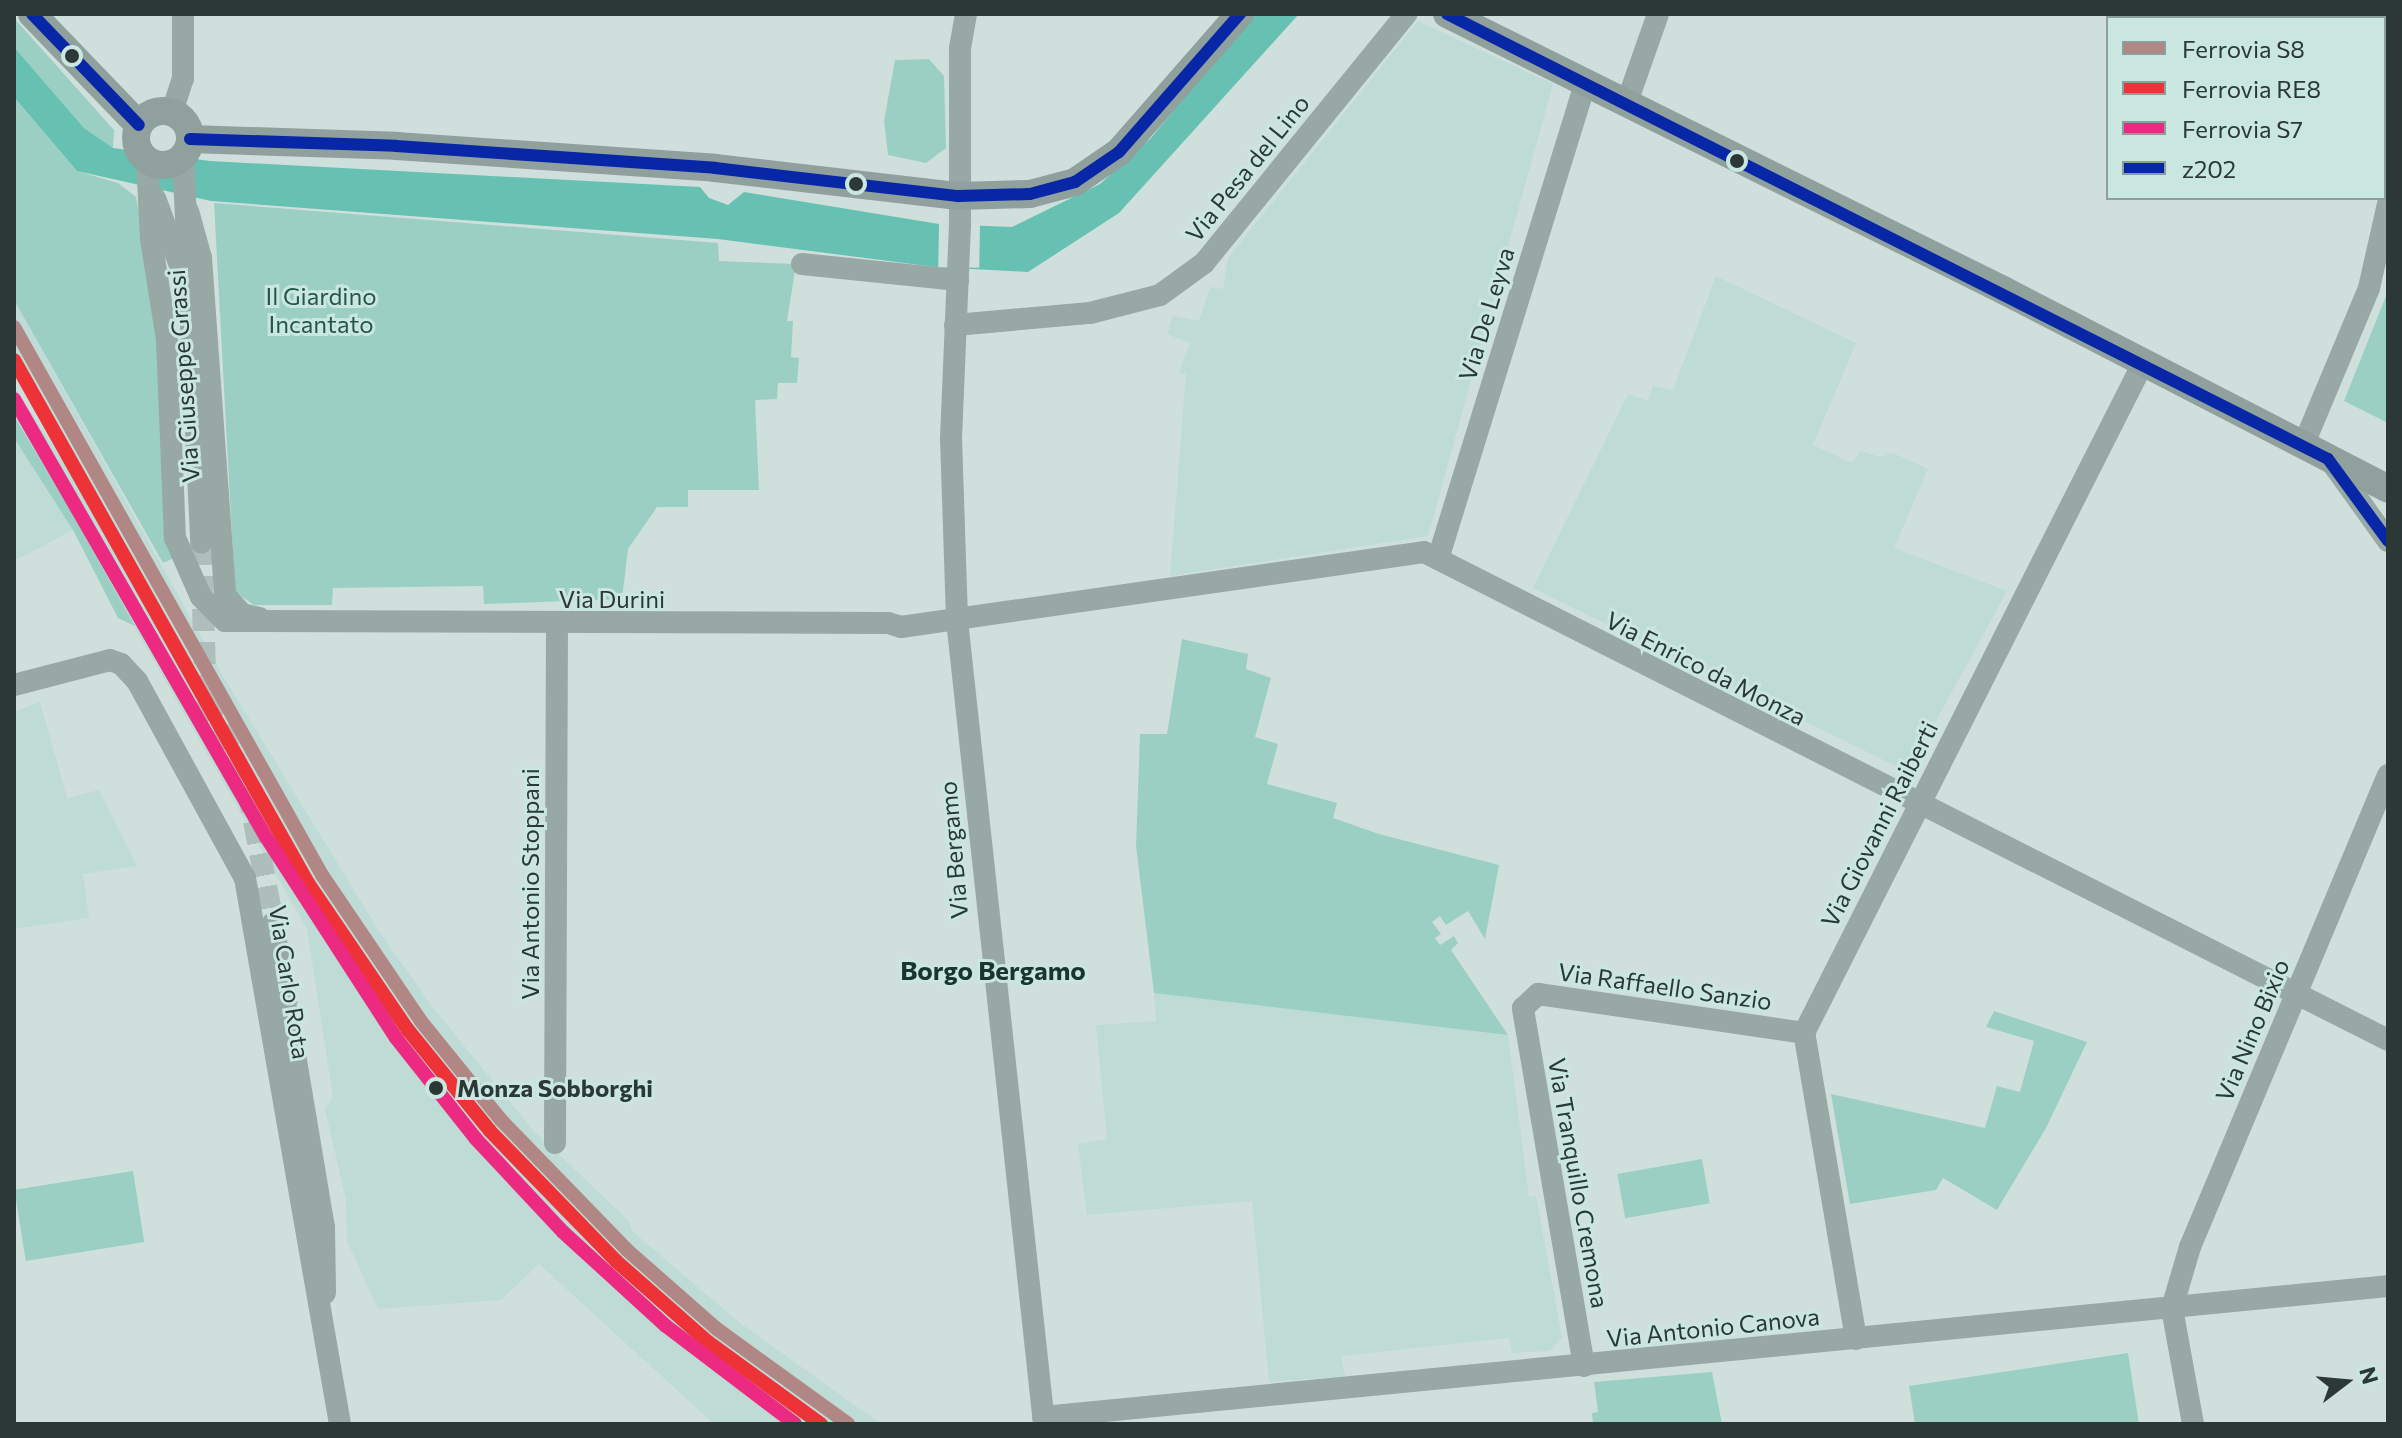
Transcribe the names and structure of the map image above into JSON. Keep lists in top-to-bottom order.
{
  "streets": {
    "street": [
      "Via Pesa del Lino",
      "Via De Leyva",
      "Via Giuseppe Grassi",
      "Via Durini",
      "Via Enrico da Monza",
      "Via Giovanni Raiberti",
      "Via Bergamo",
      "Via Antonio Stoppani",
      "Via Carlo Rota",
      "Via Raffaello Sanzio",
      "Via Nino Bixio",
      "Via Tranquillo Cremona",
      "Via Antonio Canova"
    ]
  },
  "crossings": [
    ["Via Pesa del Lino", "Via Bergamo"],
    ["Via De Leyva", "Via Enrico da Monza"],
    ["Via Giuseppe Grassi", "Via Durini"],
    ["Via Durini", "Via Enrico da Monza"],
    ["Via Durini", "Via Bergamo"],
    ["Via Durini", "Via Antonio Stoppani"],
    ["Via Enrico da Monza", "Via Giovanni Raiberti"],
    ["Via Enrico da Monza", "Via Bergamo"],
    ["Via Enrico da Monza", "Via Nino Bixio"],
    ["Via Giovanni Raiberti", "Via Raffaello Sanzio"],
    ["Via Bergamo", "Via Antonio Canova"],
    ["Via Raffaello Sanzio", "Via Tranquillo Cremona"],
    ["Via Nino Bixio", "Via Antonio Canova"],
    ["Via Tranquillo Cremona", "Via Antonio Canova"]
  ],
  "districts": ["Borgo Bergamo"],
  "parks": ["Il Giardino Incantato"],
  "places": ["Monza Sobborghi"],
  "lines": [
    "transit line z202",
    "rail line S8",
    "rail line RE8",
    "rail line S7"
  ],
  "legend": [
    "Ferrovia S8",
    "Ferrovia RE8",
    "Ferrovia S7",
    "z202"
  ],
  "north": "right"
}
